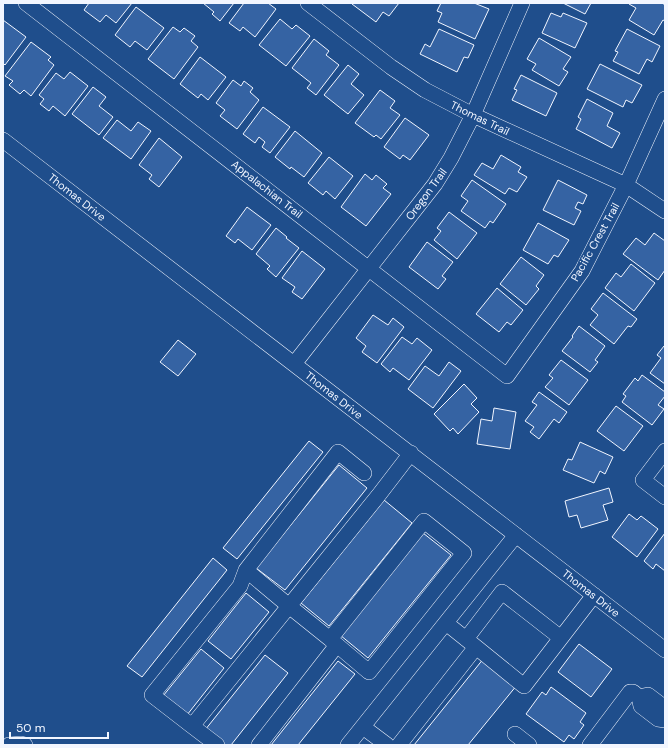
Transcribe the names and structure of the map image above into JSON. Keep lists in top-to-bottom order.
{
  "streets": {
    "street": [
      "Thomas Trail",
      "Appalachian Trail",
      "Oregon Trail",
      "Thomas Drive",
      "Pacific Crest Trail"
    ]
  },
  "crossings": [
    ["Thomas Trail", "Oregon Trail"],
    ["Thomas Trail", "Pacific Crest Trail"],
    ["Appalachian Trail", "Oregon Trail"],
    ["Appalachian Trail", "Pacific Crest Trail"],
    ["Oregon Trail", "Thomas Drive"]
  ],
  "scale_bar": "50 m"
}
